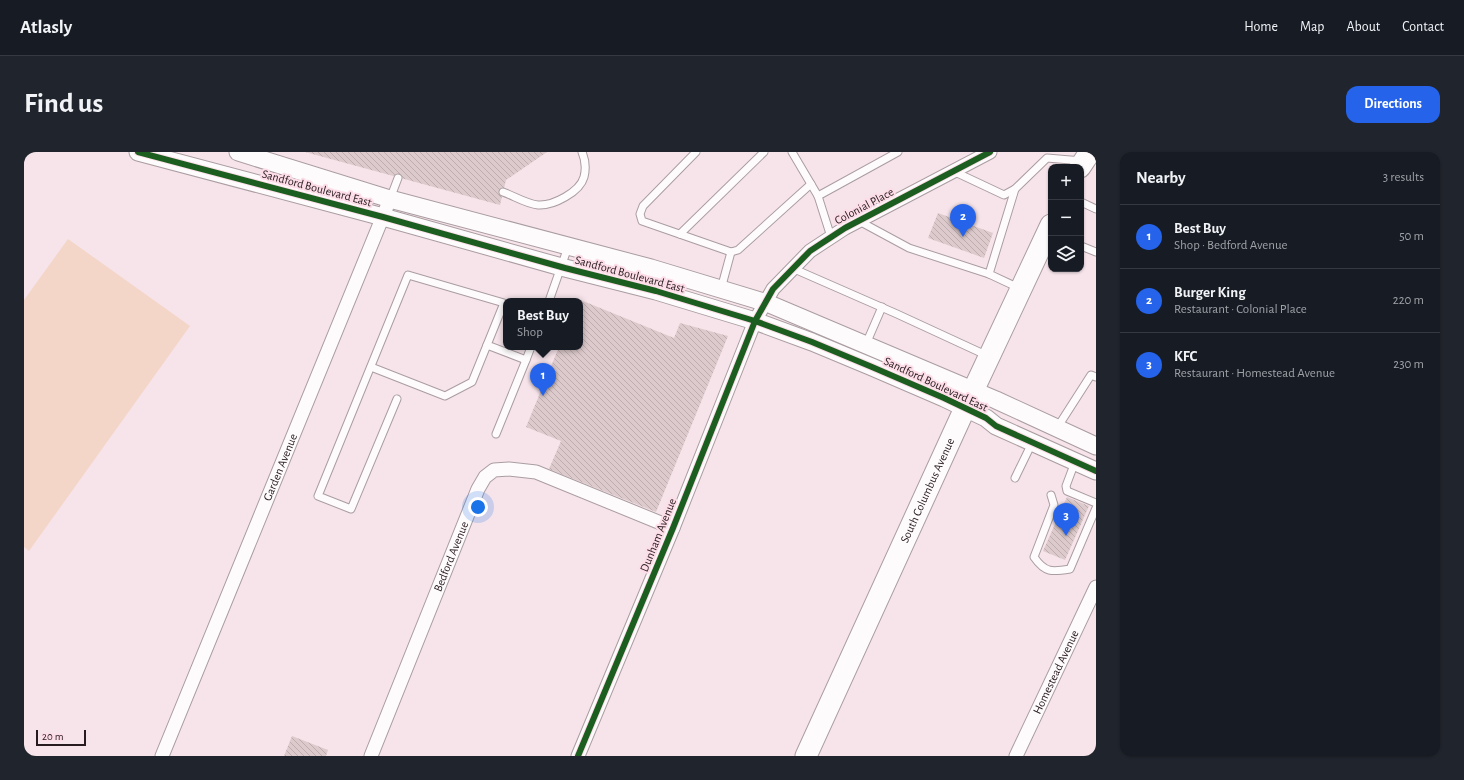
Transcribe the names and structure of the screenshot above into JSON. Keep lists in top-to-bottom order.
{
  "streets": {
    "main road": ["South Columbus Avenue"],
    "street": [
      "Sandford Boulevard East",
      "Colonial Place",
      "Garden Avenue",
      "Dunham Avenue",
      "Bedford Avenue",
      "Homestead Avenue"
    ]
  },
  "crossings": [
    ["Sandford Boulevard East", "Colonial Place"],
    ["Sandford Boulevard East", "Garden Avenue"],
    ["Sandford Boulevard East", "South Columbus Avenue"],
    ["Sandford Boulevard East", "Dunham Avenue"],
    ["Colonial Place", "Dunham Avenue"],
    ["Dunham Avenue", "Bedford Avenue"]
  ],
  "scale_bar": "20 m",
  "page": {
    "header": "Atlasly",
    "nav": [
      "Home",
      "Map",
      "About",
      "Contact"
    ],
    "buttons": "Directions",
    "title": "Find us",
    "heading": ["Nearby", "3 results"],
    "map_buttons": ["+", "−"],
    "pins": ["2", "1", "3"],
    "list": [
      {
        "mark": "1",
        "name": "Best Buy",
        "note": "Shop · Bedford Avenue",
        "value": "50 m"
      },
      {
        "mark": "2",
        "name": "Burger King",
        "note": "Restaurant · Colonial Place",
        "value": "220 m"
      },
      {
        "mark": "3",
        "name": "KFC",
        "note": "Restaurant · Homestead Avenue",
        "value": "230 m"
      }
    ],
    "popup": ["Best Buy", "Shop"],
    "scale": "20 m"
  }
}
